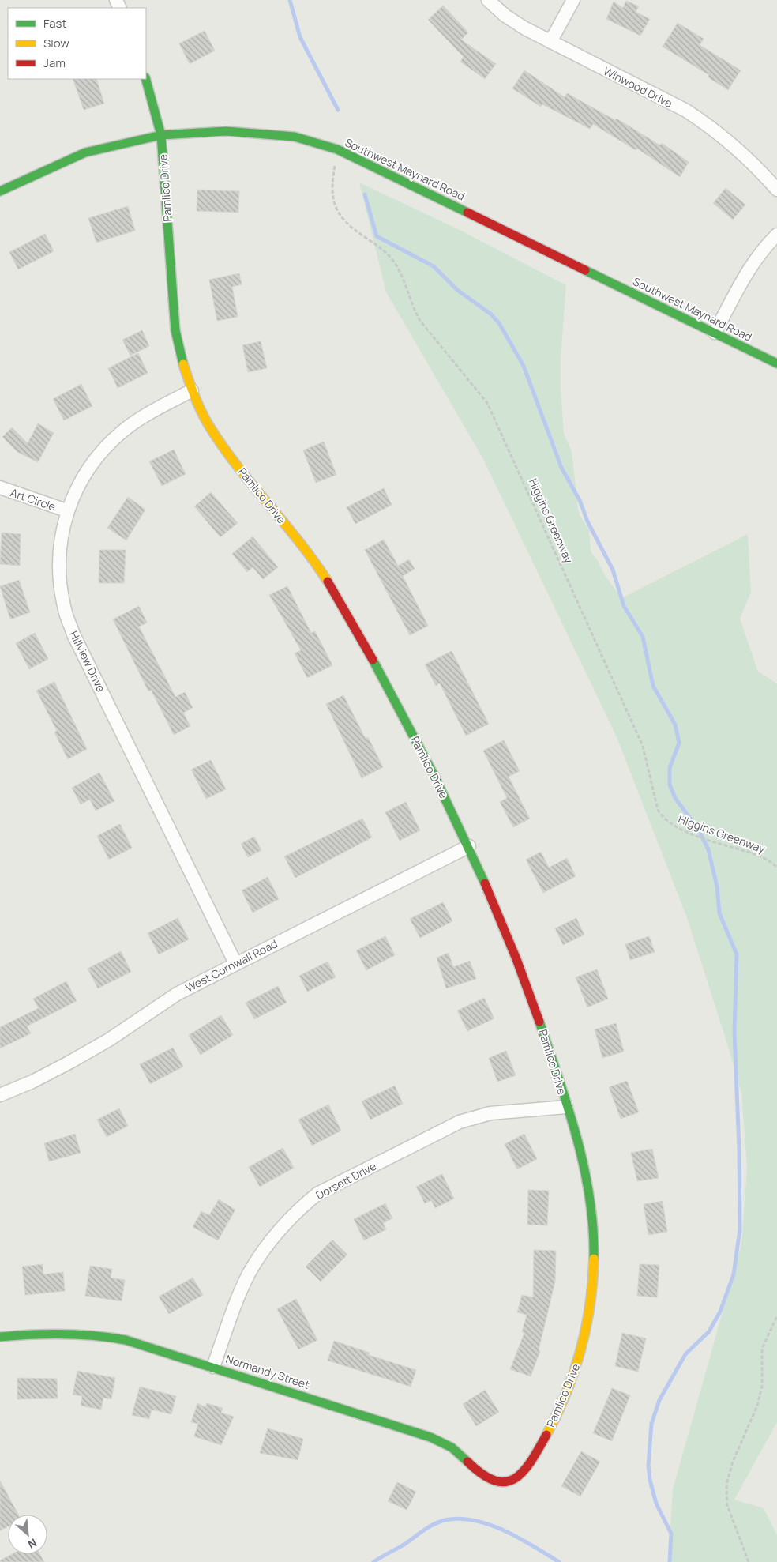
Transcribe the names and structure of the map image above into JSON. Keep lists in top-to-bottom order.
{
  "streets": {
    "street": [
      "Winwood Drive",
      "Southwest Maynard Road",
      "Pamlico Drive",
      "Art Circle",
      "Hillview Drive",
      "West Cornwall Road",
      "Dorsett Drive",
      "Normandy Street"
    ],
    "path": ["Higgins Greenway"]
  },
  "crossings": [
    ["Southwest Maynard Road", "Pamlico Drive"],
    ["Southwest Maynard Road", "Higgins Greenway"],
    ["Pamlico Drive", "Hillview Drive"],
    ["Pamlico Drive", "West Cornwall Road"],
    ["Pamlico Drive", "Dorsett Drive"],
    ["Pamlico Drive", "Normandy Street"],
    ["Art Circle", "Hillview Drive"],
    ["Hillview Drive", "West Cornwall Road"],
    ["Dorsett Drive", "Normandy Street"]
  ],
  "legend": ["Fast", "Slow", "Jam"],
  "north": "bottom right"
}
